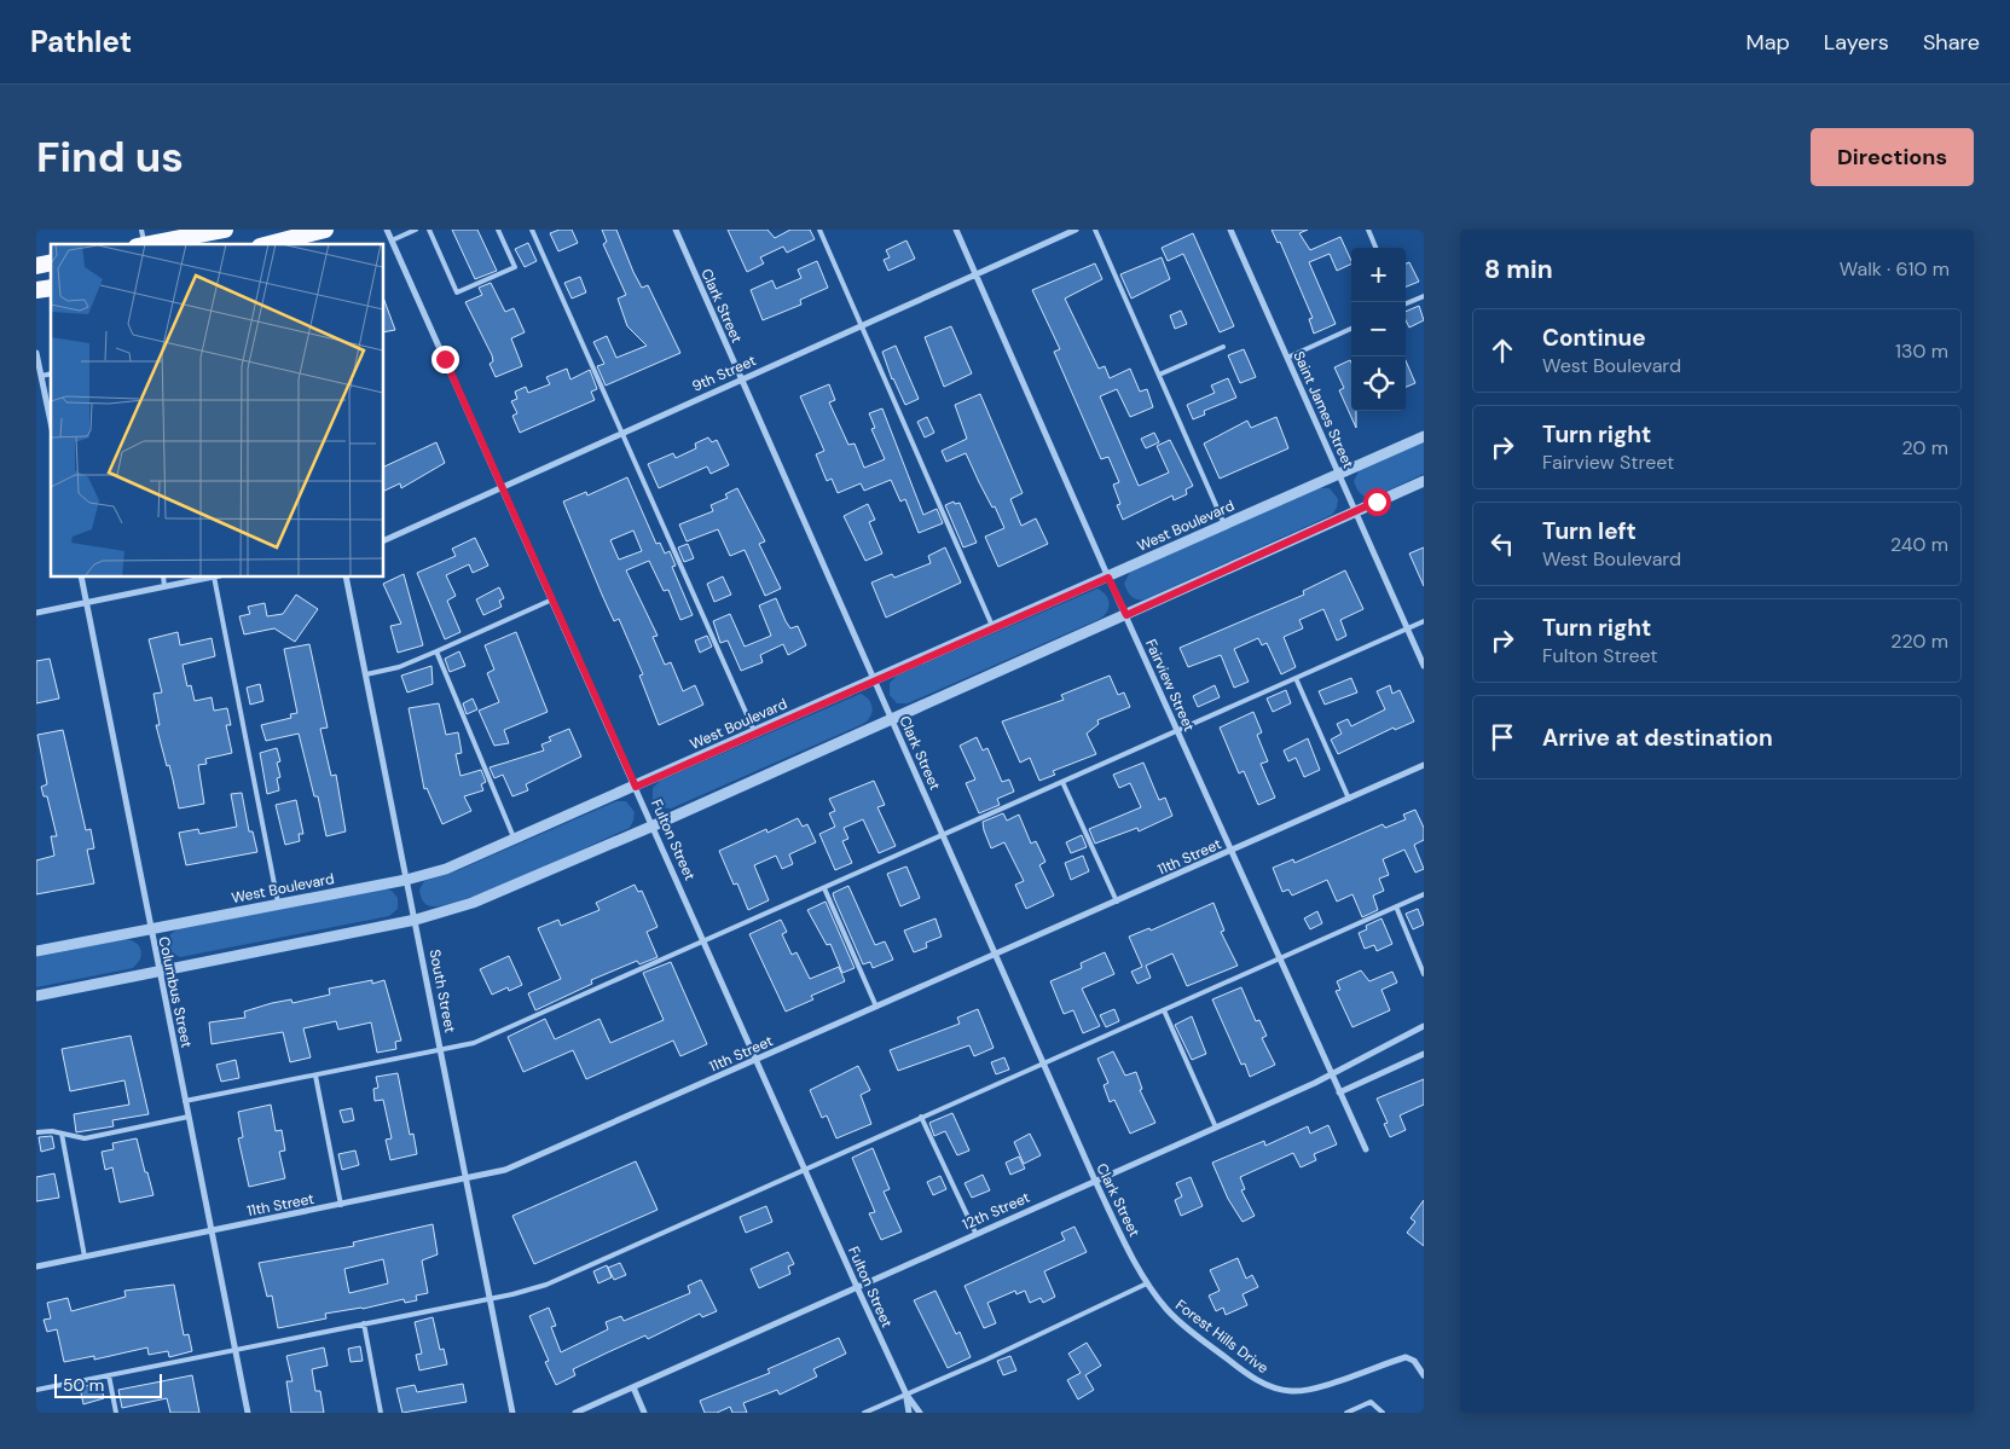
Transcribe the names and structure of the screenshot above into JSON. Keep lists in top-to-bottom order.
{
  "streets": {
    "street": [
      "Clark Street",
      "9th Street",
      "Saint James Street",
      "West Boulevard",
      "Fairview Street",
      "Fulton Street",
      "11th Street",
      "South Street",
      "Columbus Street",
      "12th Street",
      "Forest Hills Drive"
    ]
  },
  "crossings": [
    ["Clark Street", "9th Street"],
    ["Clark Street", "West Boulevard"],
    ["Clark Street", "11th Street"],
    ["Clark Street", "12th Street"],
    ["Clark Street", "Forest Hills Drive"],
    ["9th Street", "Fairview Street"],
    ["9th Street", "Fulton Street"],
    ["Saint James Street", "West Boulevard"],
    ["West Boulevard", "Fairview Street"],
    ["West Boulevard", "Fulton Street"],
    ["West Boulevard", "South Street"],
    ["West Boulevard", "Columbus Street"],
    ["Fairview Street", "11th Street"],
    ["Fairview Street", "12th Street"],
    ["Fulton Street", "11th Street"],
    ["Fulton Street", "12th Street"],
    ["11th Street", "South Street"],
    ["11th Street", "Columbus Street"]
  ],
  "scale_bar": "50 m",
  "page": {
    "header": "Pathlet",
    "nav": ["Map", "Layers", "Share"],
    "buttons": "Directions",
    "title": "Find us",
    "heading": ["8 min", "Walk · 610 m"],
    "map_buttons": ["+", "−"],
    "list": [
      ["Continue", "West Boulevard", "130 m"],
      ["Turn right", "Fairview Street", "20 m"],
      ["Turn left", "West Boulevard", "240 m"],
      ["Turn right", "Fulton Street", "220 m"],
      "Arrive at destination"
    ],
    "scale": "50 m"
  }
}
